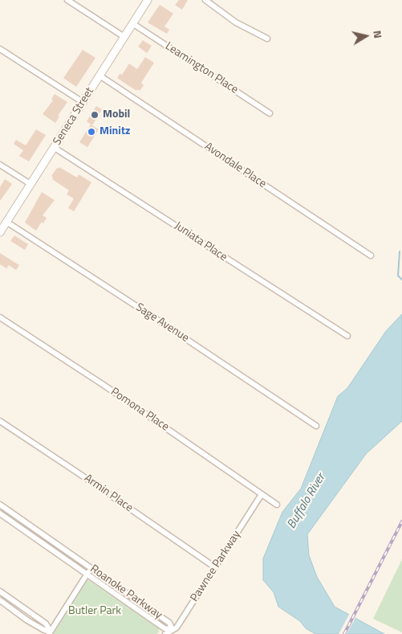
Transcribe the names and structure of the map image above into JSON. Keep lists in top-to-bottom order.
{
  "streets": {
    "main road": ["Seneca Street"],
    "street": [
      "Leamington Place",
      "Avondale Place",
      "Juniata Place",
      "Sage Avenue",
      "Pomona Place",
      "Armin Place",
      "Pawnee Parkway",
      "Roanoke Parkway"
    ]
  },
  "crossings": [
    ["Leamington Place", "Seneca Street"],
    ["Seneca Street", "Avondale Place"],
    ["Seneca Street", "Juniata Place"],
    ["Seneca Street", "Sage Avenue"],
    ["Pomona Place", "Pawnee Parkway"],
    ["Armin Place", "Pawnee Parkway"],
    ["Pawnee Parkway", "Roanoke Parkway"]
  ],
  "water": ["Buffalo River"],
  "parks": ["Butler Park"],
  "places": ["Mobil", "Minitz"],
  "north": "right"
}
